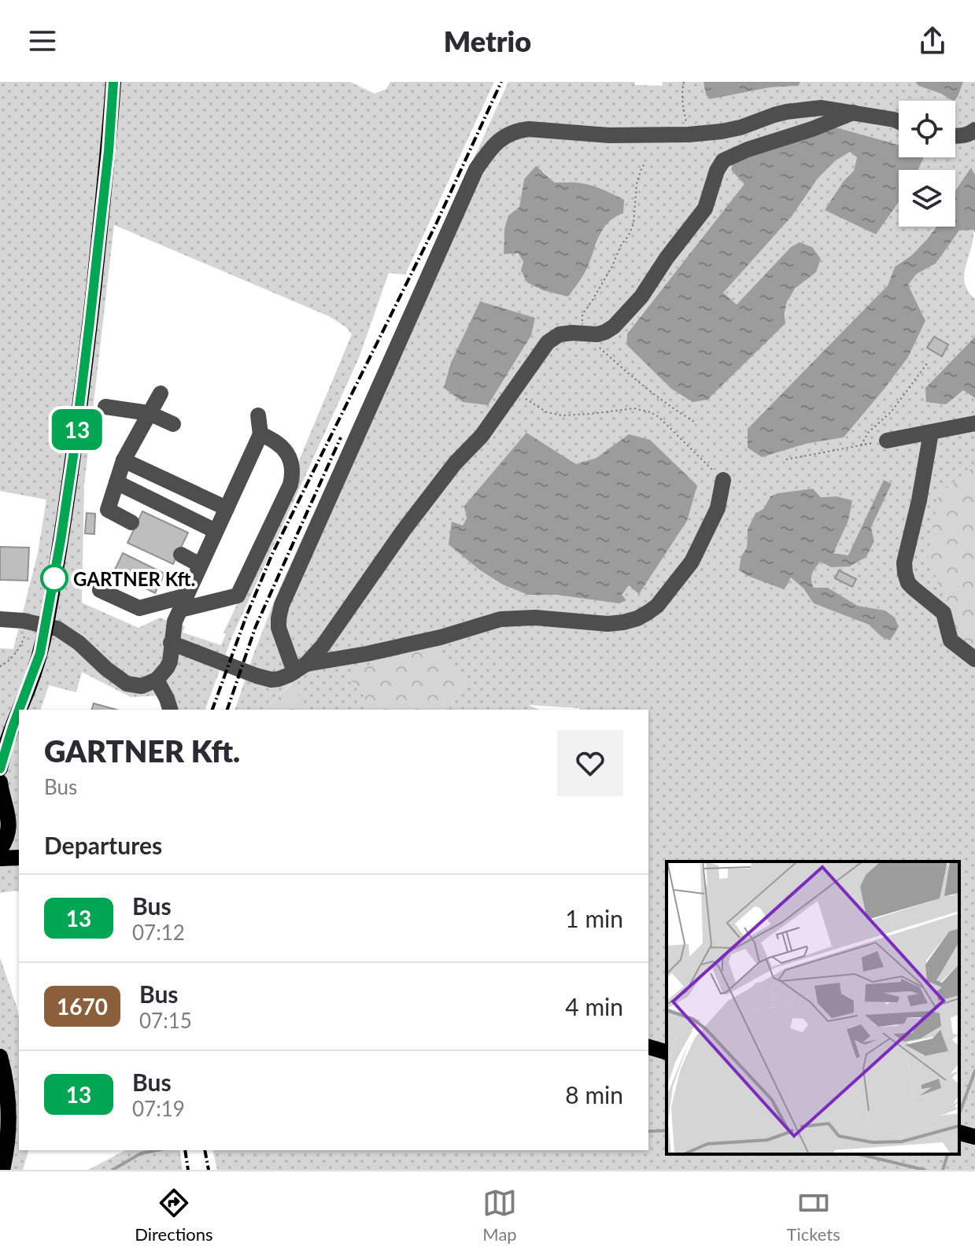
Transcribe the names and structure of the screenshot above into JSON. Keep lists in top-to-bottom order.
{
  "places": ["GARTNER Kft."],
  "lines": ["bus line 13"],
  "page": {
    "header": "Metrio",
    "on_map": "13",
    "heading": [
      ["GARTNER Kft.", "Bus"],
      "Departures"
    ],
    "list": [
      {
        "mark": "13",
        "name": "Bus",
        "note": "07:12",
        "value": "1 min"
      },
      {
        "mark": "1670",
        "name": "Bus",
        "note": "07:15",
        "value": "4 min"
      },
      {
        "mark": "13",
        "name": "Bus",
        "note": "07:19",
        "value": "8 min"
      }
    ],
    "tabs": ["Directions", "Map", "Tickets"]
  }
}
